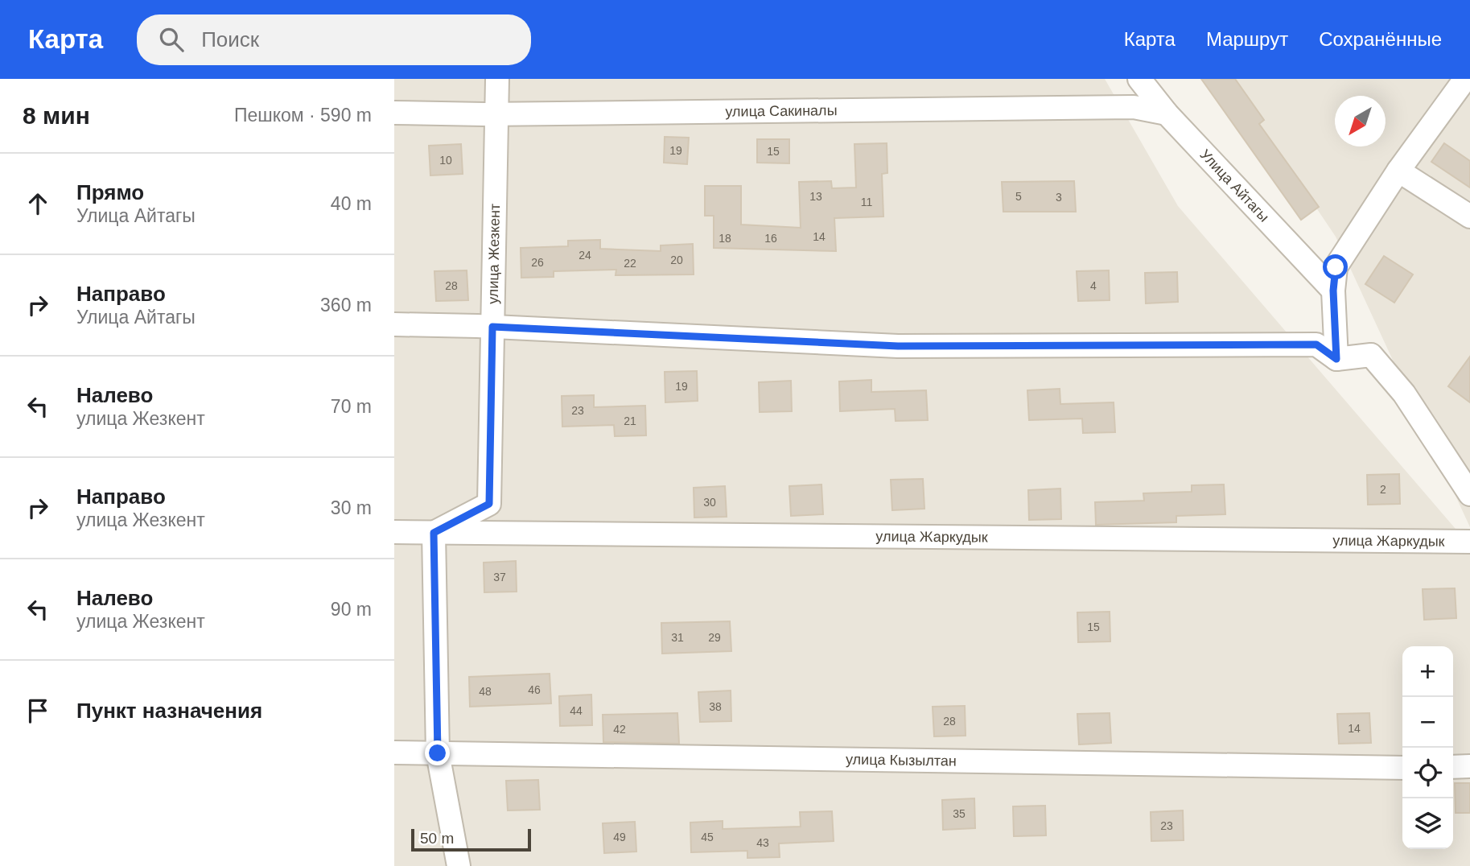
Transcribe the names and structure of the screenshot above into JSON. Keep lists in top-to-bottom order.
{
  "streets": {
    "street": [
      "улица Сакиналы",
      "Улица Айтагы",
      "улица Жезкент",
      "улица Жаркудык",
      "улица Кызылтан"
    ]
  },
  "crossings": [
    ["улица Сакиналы", "Улица Айтагы"],
    ["улица Сакиналы", "улица Жезкент"],
    ["улица Жезкент", "улица Жаркудык"]
  ],
  "house_numbers": [
    "19",
    "15",
    "10",
    "13",
    "5",
    "3",
    "11",
    "14",
    "18",
    "16",
    "24",
    "20",
    "26",
    "22",
    "28",
    "4",
    "19",
    "23",
    "21",
    "2",
    "30",
    "37",
    "15",
    "31",
    "29",
    "46",
    "48",
    "38",
    "44",
    "28",
    "14",
    "42",
    "35",
    "23",
    "49",
    "45",
    "43"
  ],
  "scale_bar": "50 m",
  "north": "bottom left",
  "page": {
    "header": "Карта",
    "search": "Поиск",
    "nav": ["Карта", "Маршрут", "Сохранённые"],
    "heading": ["8 мин", "Пешком · 590 m"],
    "list": [
      ["Прямо", "Улица Айтагы", "40 m"],
      ["Направо", "Улица Айтагы", "360 m"],
      ["Налево", "улица Жезкент", "70 m"],
      ["Направо", "улица Жезкент", "30 m"],
      ["Налево", "улица Жезкент", "90 m"],
      "Пункт назначения"
    ],
    "map_buttons": ["+", "−"],
    "scale": "50 m"
  }
}
